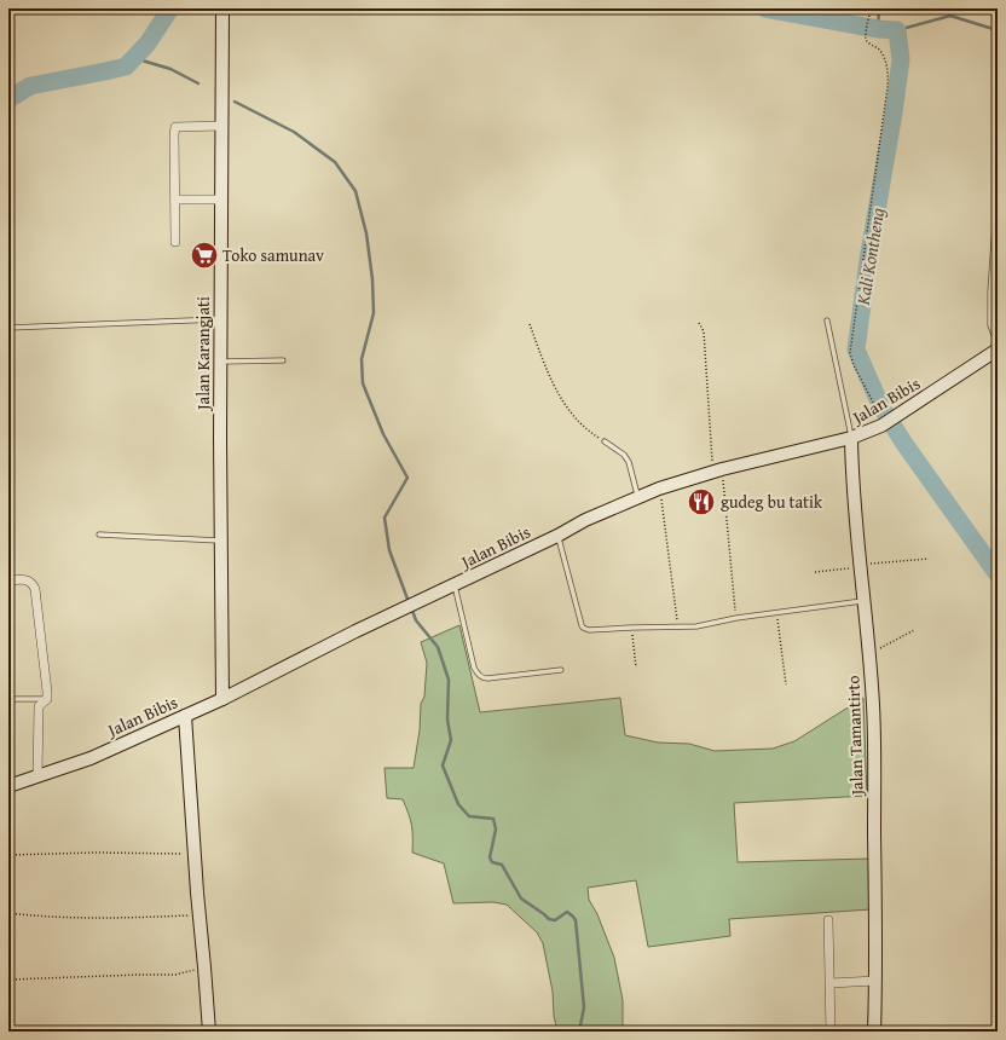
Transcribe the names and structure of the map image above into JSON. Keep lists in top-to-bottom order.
{
  "streets": {
    "street": ["Jalan Karangjati", "Jalan Bibis", "Jalan Tamantirto"]
  },
  "crossings": [
    ["Jalan Karangjati", "Jalan Bibis"],
    ["Jalan Bibis", "Jalan Tamantirto"]
  ],
  "water": ["Kali Kontheng"],
  "places": {
    "supermarket": ["Toko samunav"],
    "restaurant": ["gudeg bu tatik"]
  }
}
